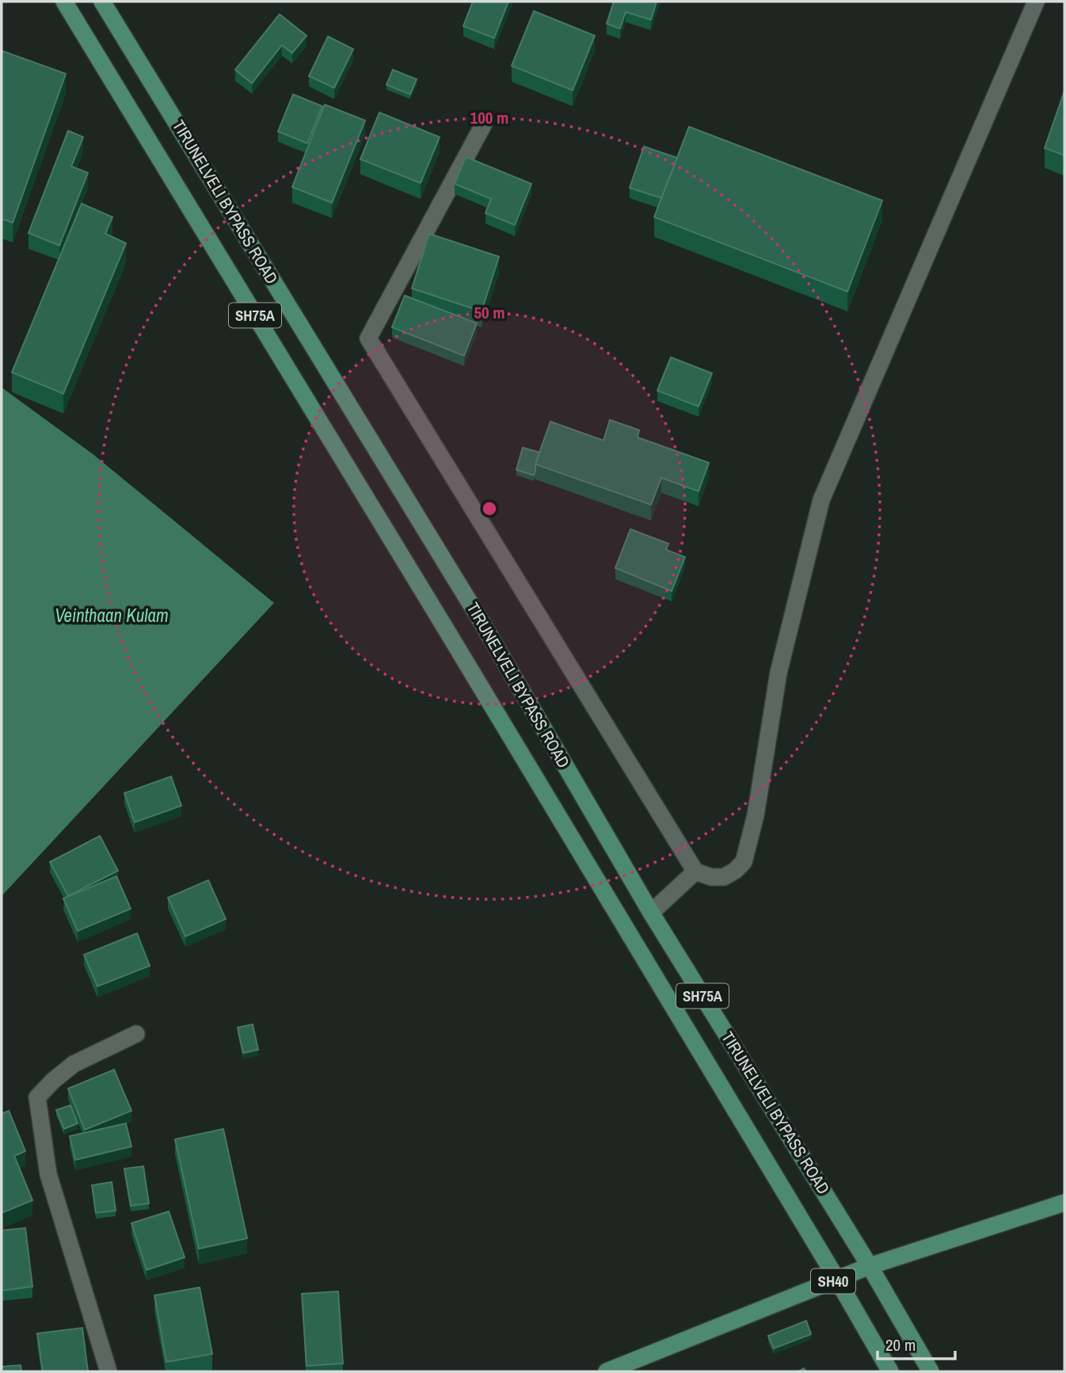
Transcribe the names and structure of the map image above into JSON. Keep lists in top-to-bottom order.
{
  "streets": {
    "main road": ["TIRUNELVELI BYPASS ROAD", "SH75A", "SH40"]
  },
  "crossings": [
    ["TIRUNELVELI BYPASS ROAD", "SH40"]
  ],
  "water": ["Veinthaan Kulam"],
  "scale_bar": "20 m",
  "rings": ["100 m", "50 m"]
}
